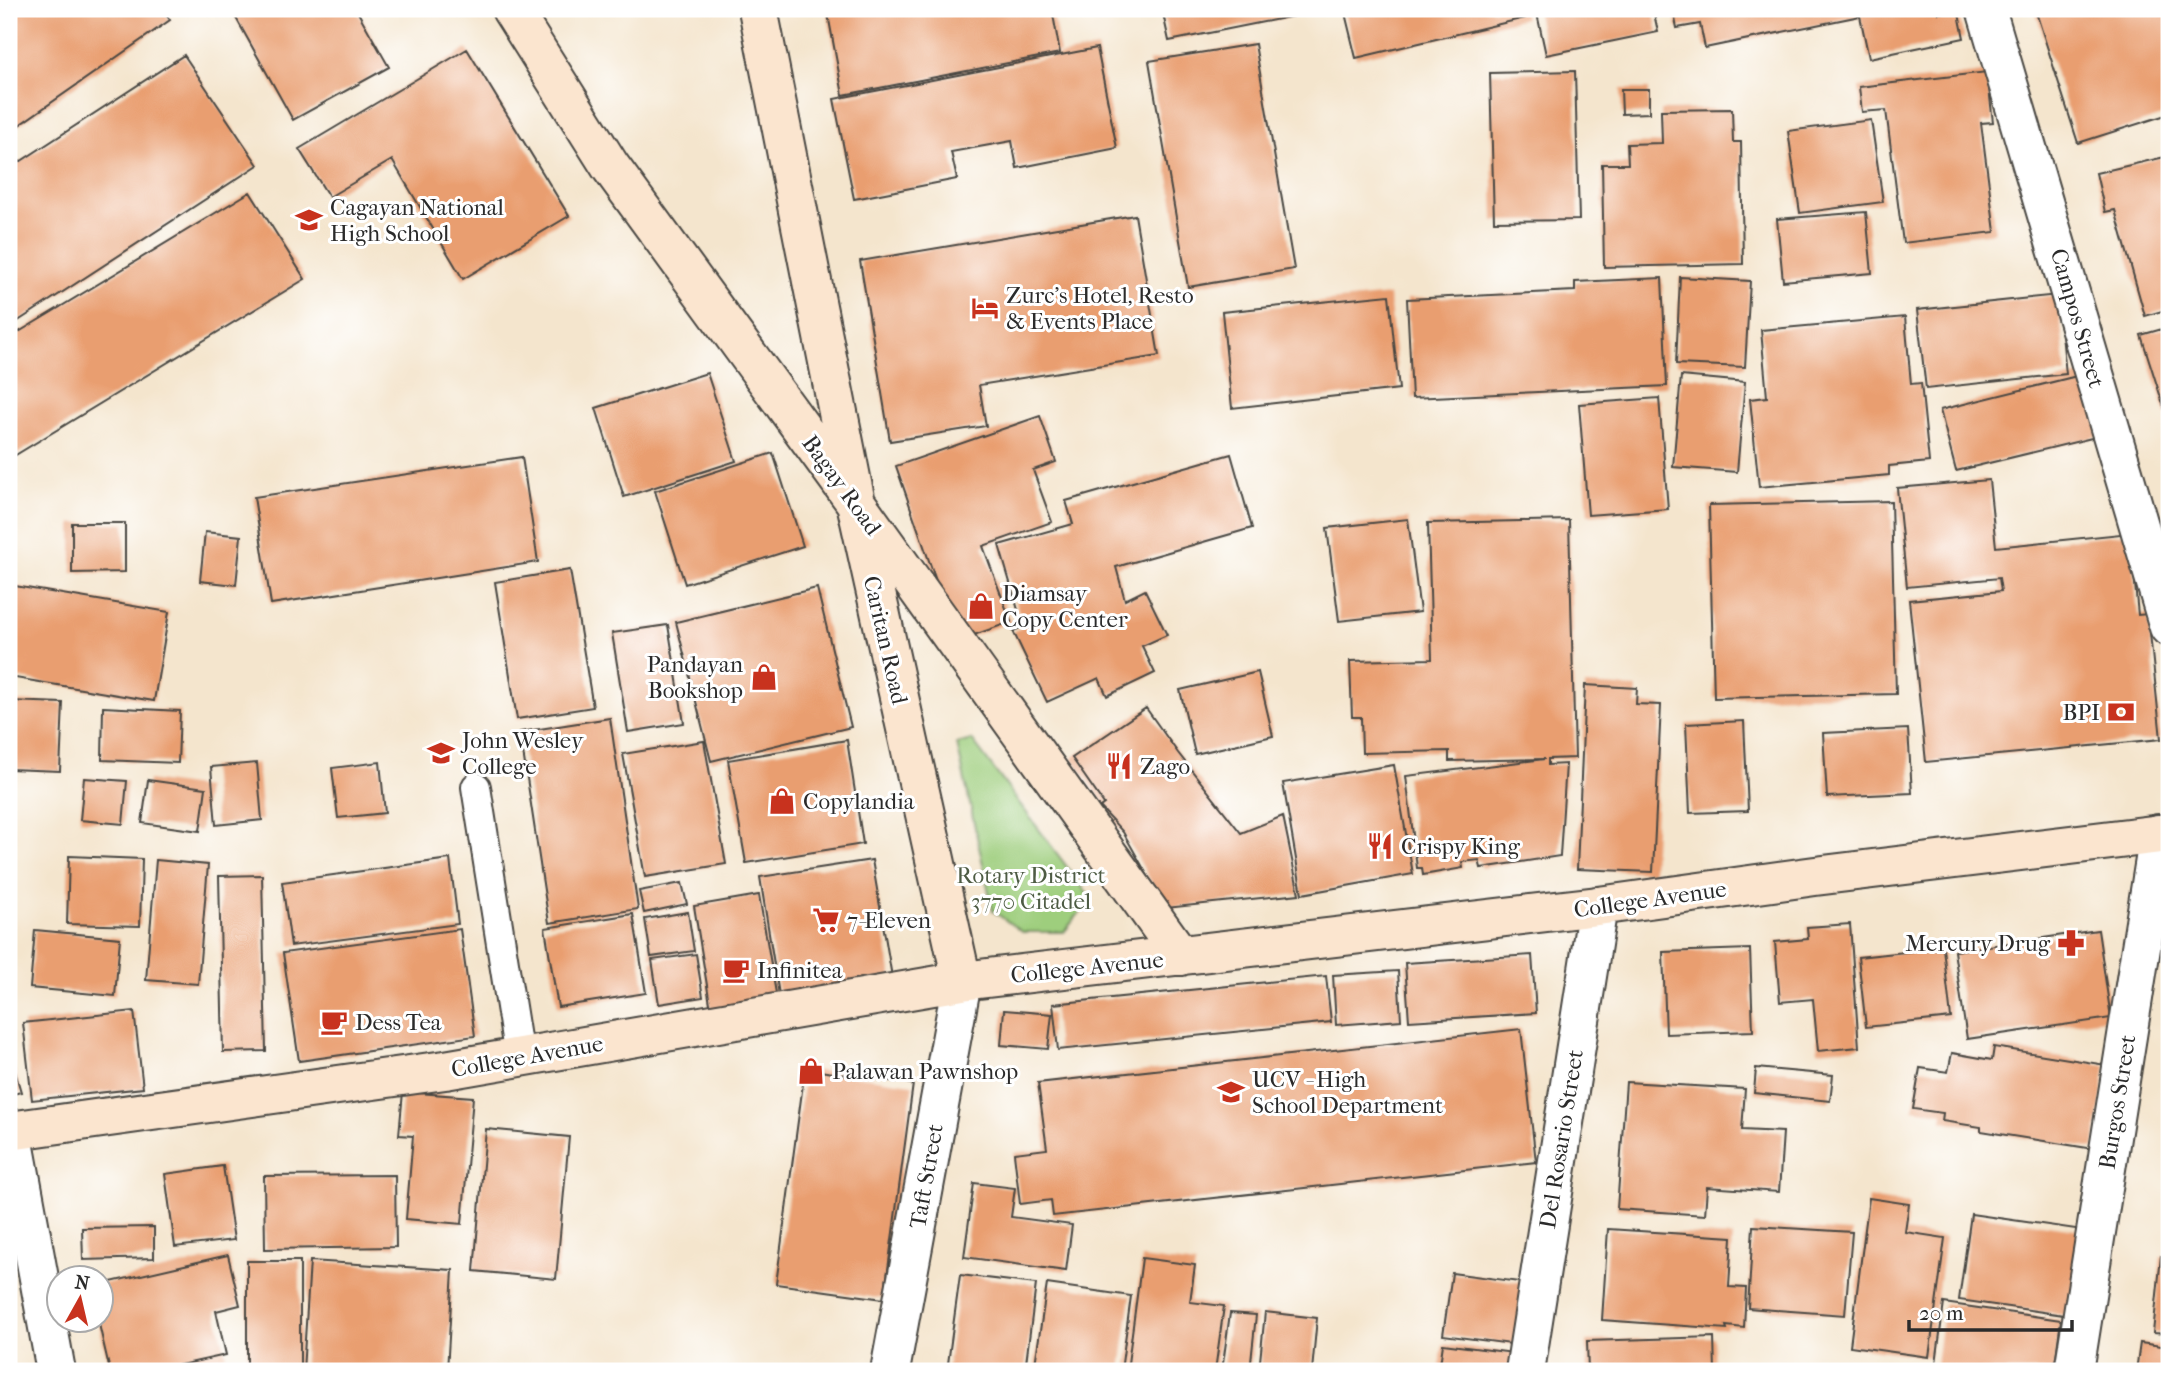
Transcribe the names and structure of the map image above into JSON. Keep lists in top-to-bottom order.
{
  "streets": {
    "main road": ["Bagay Road", "Caritan Road", "College Avenue"],
    "street": [
      "Campos Street",
      "Burgos Street",
      "Del Rosario Street",
      "Taft Street"
    ]
  },
  "crossings": [
    ["Bagay Road", "Caritan Road"],
    ["Bagay Road", "College Avenue"],
    ["Caritan Road", "College Avenue"],
    ["Caritan Road", "Taft Street"],
    ["College Avenue", "Burgos Street"],
    ["College Avenue", "Del Rosario Street"],
    ["College Avenue", "Taft Street"]
  ],
  "parks": ["Rotary District 3770 Citadel"],
  "places": {
    "school or university": ["Cagayan National High School", "John Wesley College", "UCV - High School Department"],
    "hotel": ["Zurc's Hotel, Resto & Events Place"],
    "shop": [
      "Diamsay Copy Center",
      "Pandayan Bookshop",
      "Copylandia",
      "Palawan Pawnshop"
    ],
    "bank": ["BPI"],
    "restaurant": ["Zago", "Crispy King"],
    "supermarket": ["7-Eleven"],
    "pharmacy": ["Mercury Drug"],
    "cafe": ["Infinitea", "Dess Tea"]
  },
  "scale_bar": "20 m",
  "north": "top"
}
